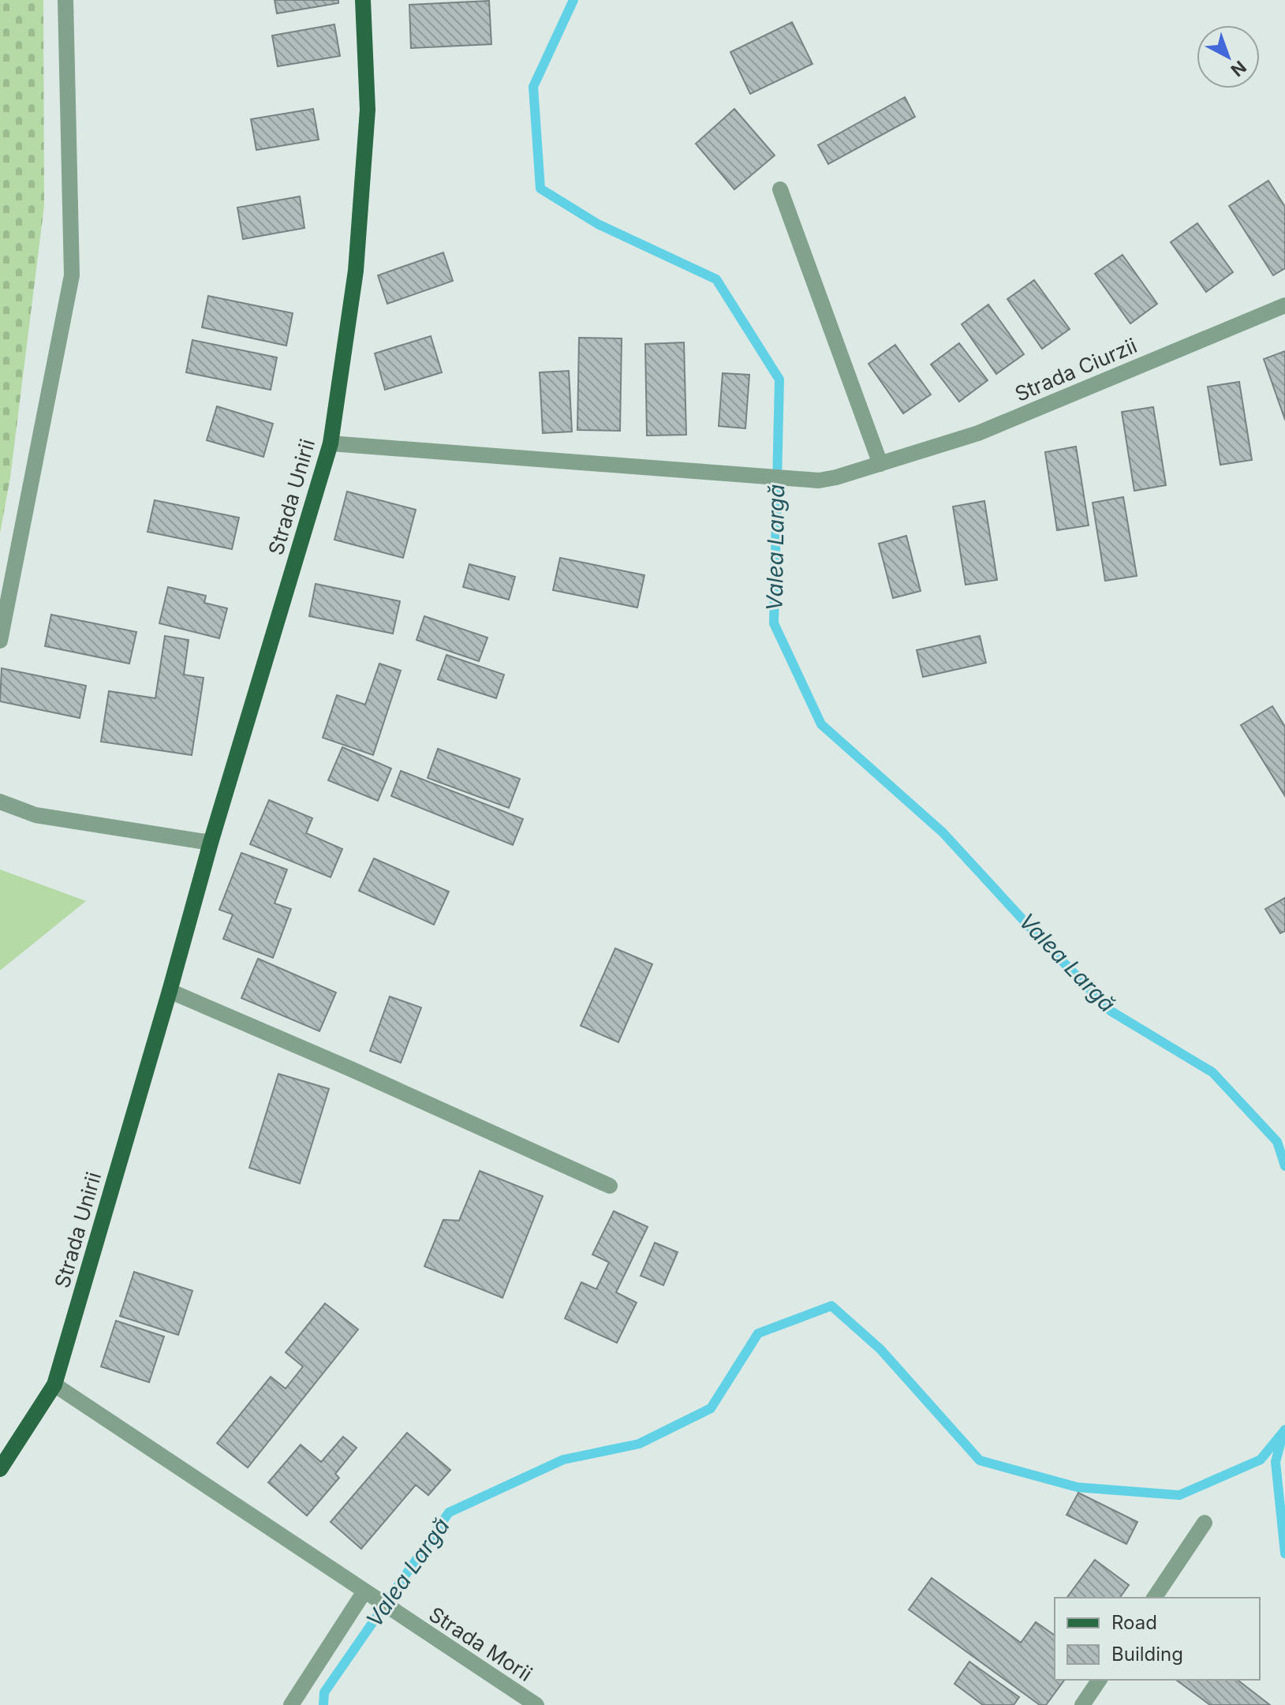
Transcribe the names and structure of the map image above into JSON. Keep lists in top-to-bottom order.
{
  "streets": {
    "main road": ["Strada Unirii"],
    "street": ["Strada Ciurzii", "Strada Morii"]
  },
  "crossings": [
    ["Strada Ciurzii", "Strada Unirii"],
    ["Strada Unirii", "Strada Morii"]
  ],
  "water": ["Valea Largă"],
  "legend": ["Road", "Building"],
  "north": "bottom right"
}
